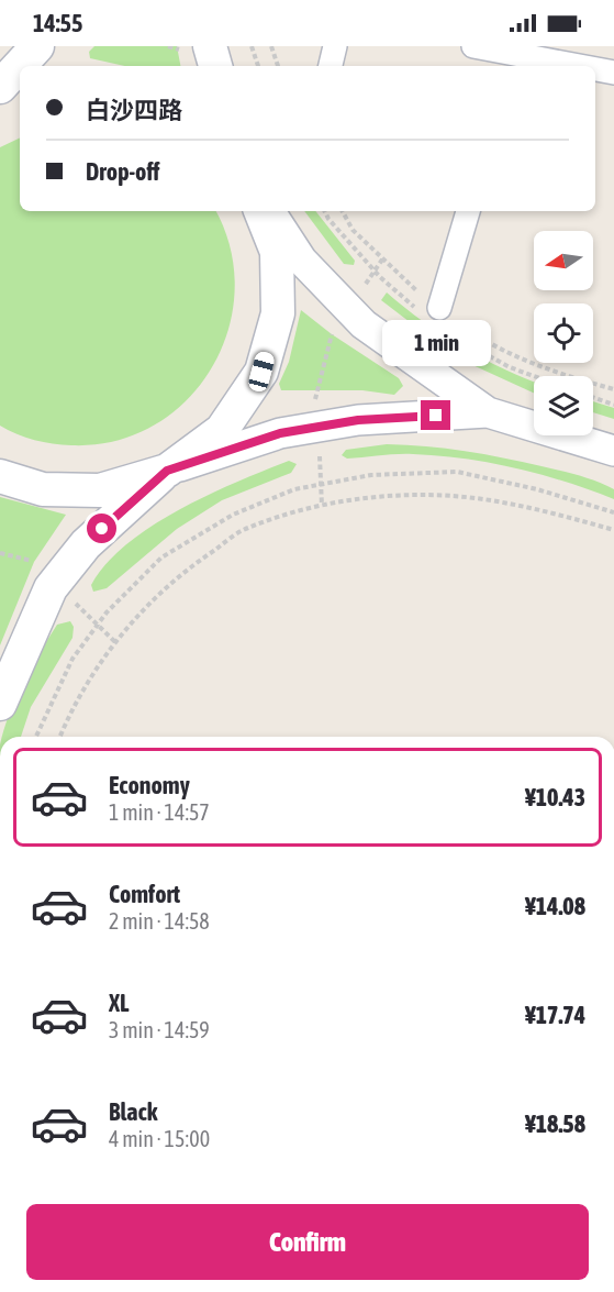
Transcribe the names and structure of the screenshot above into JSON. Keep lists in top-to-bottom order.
{
  "north": "left",
  "page": {
    "status": "14:55",
    "banner": ["白沙四路", "Drop-off"],
    "bubble": "1 min",
    "list": [
      {
        "name": "Economy",
        "note": "1 min · 14:57",
        "value": "¥10.43"
      },
      {
        "name": "Comfort",
        "note": "2 min · 14:58",
        "value": "¥14.08"
      },
      {
        "name": "XL",
        "note": "3 min · 14:59",
        "value": "¥17.74"
      },
      {
        "name": "Black",
        "note": "4 min · 15:00",
        "value": "¥18.58"
      }
    ],
    "buttons": "Confirm"
  }
}
